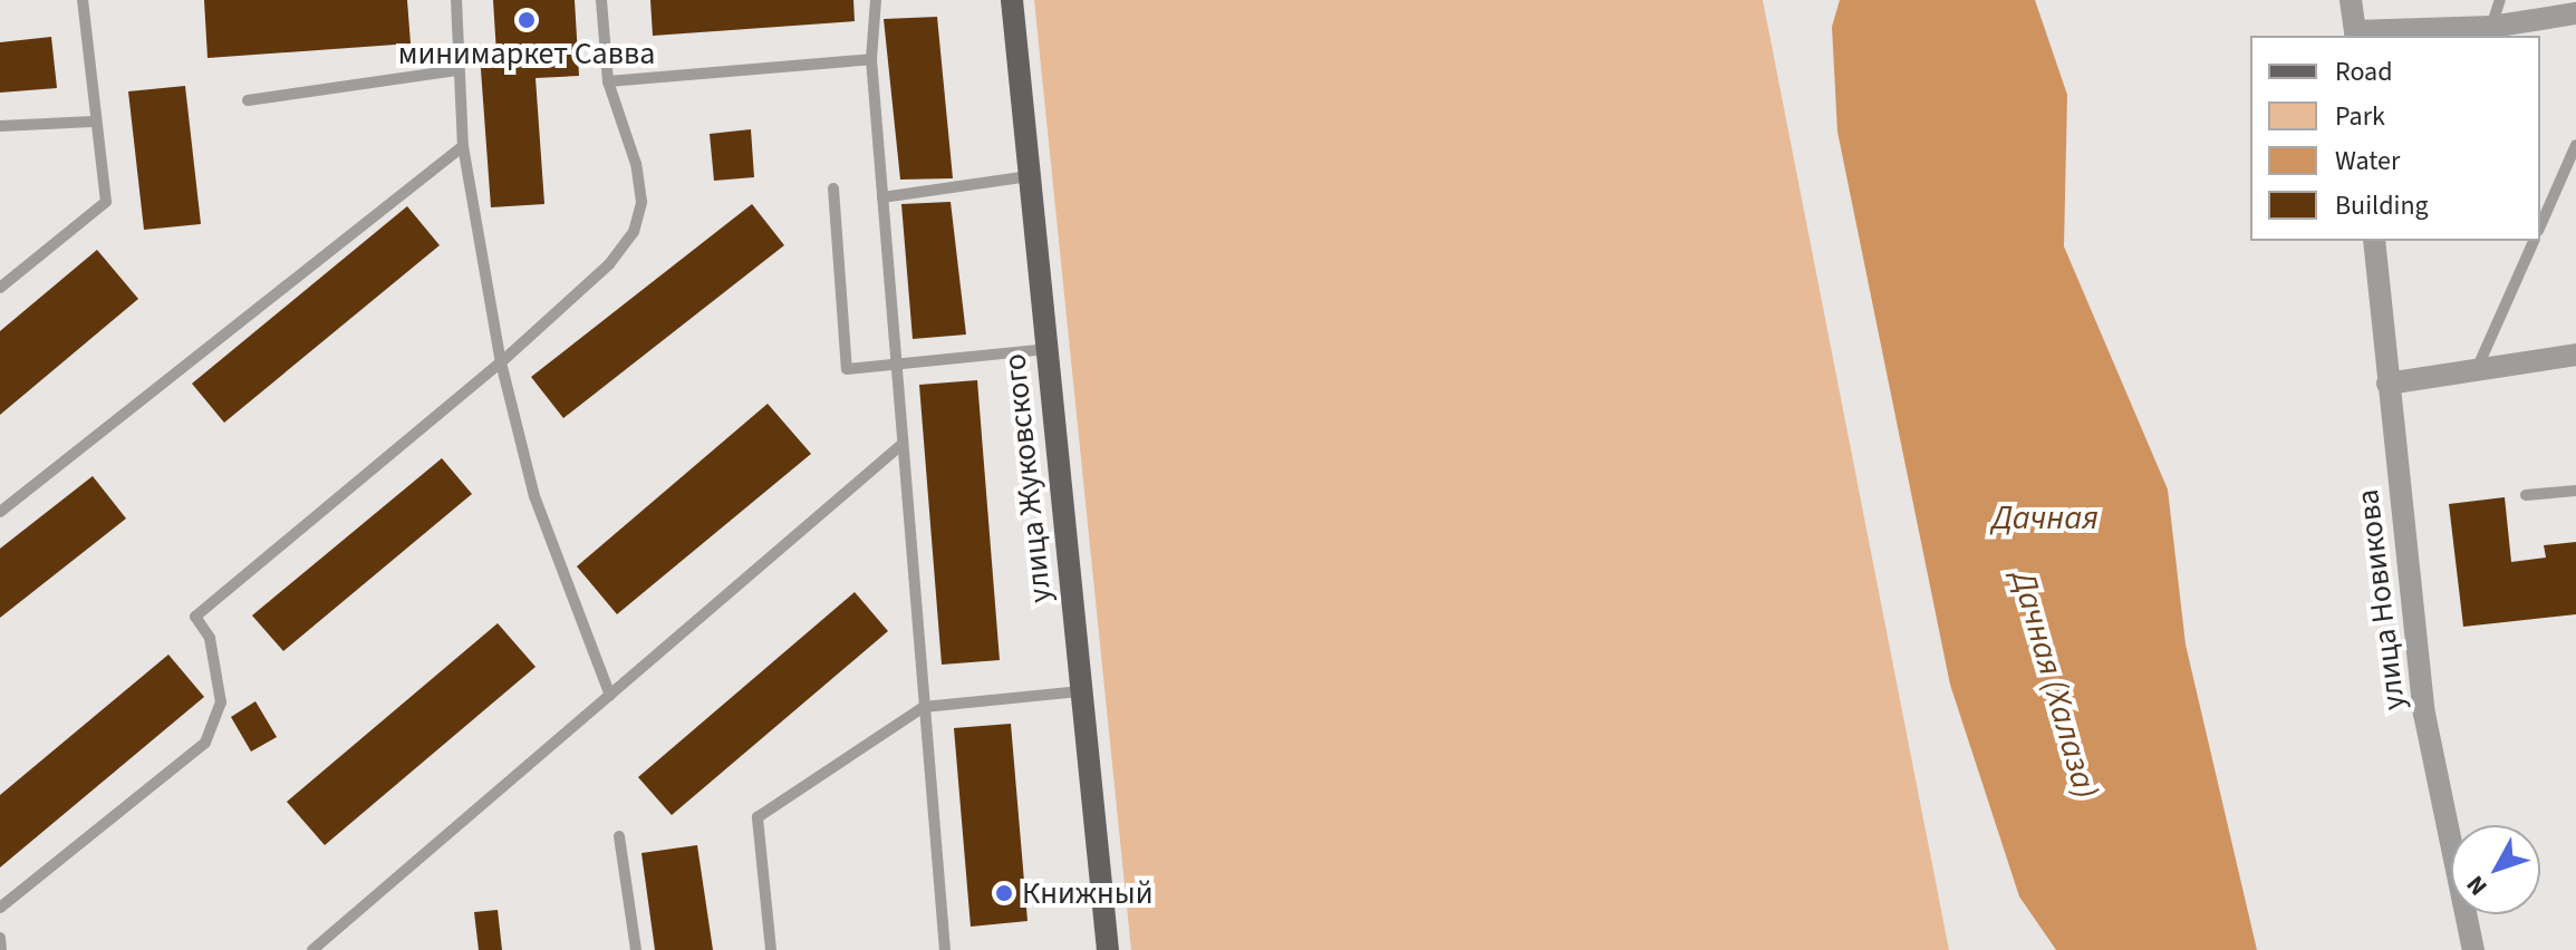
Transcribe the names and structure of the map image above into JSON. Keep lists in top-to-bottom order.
{
  "streets": {
    "main road": ["улица Жуковского"],
    "street": ["улица Новикова"]
  },
  "water": ["Дачная", "Дачная (Халаза)"],
  "places": ["минимаркет Савва", "Книжный"],
  "legend": [
    "Road",
    "Park",
    "Water",
    "Building"
  ],
  "north": "bottom left"
}
